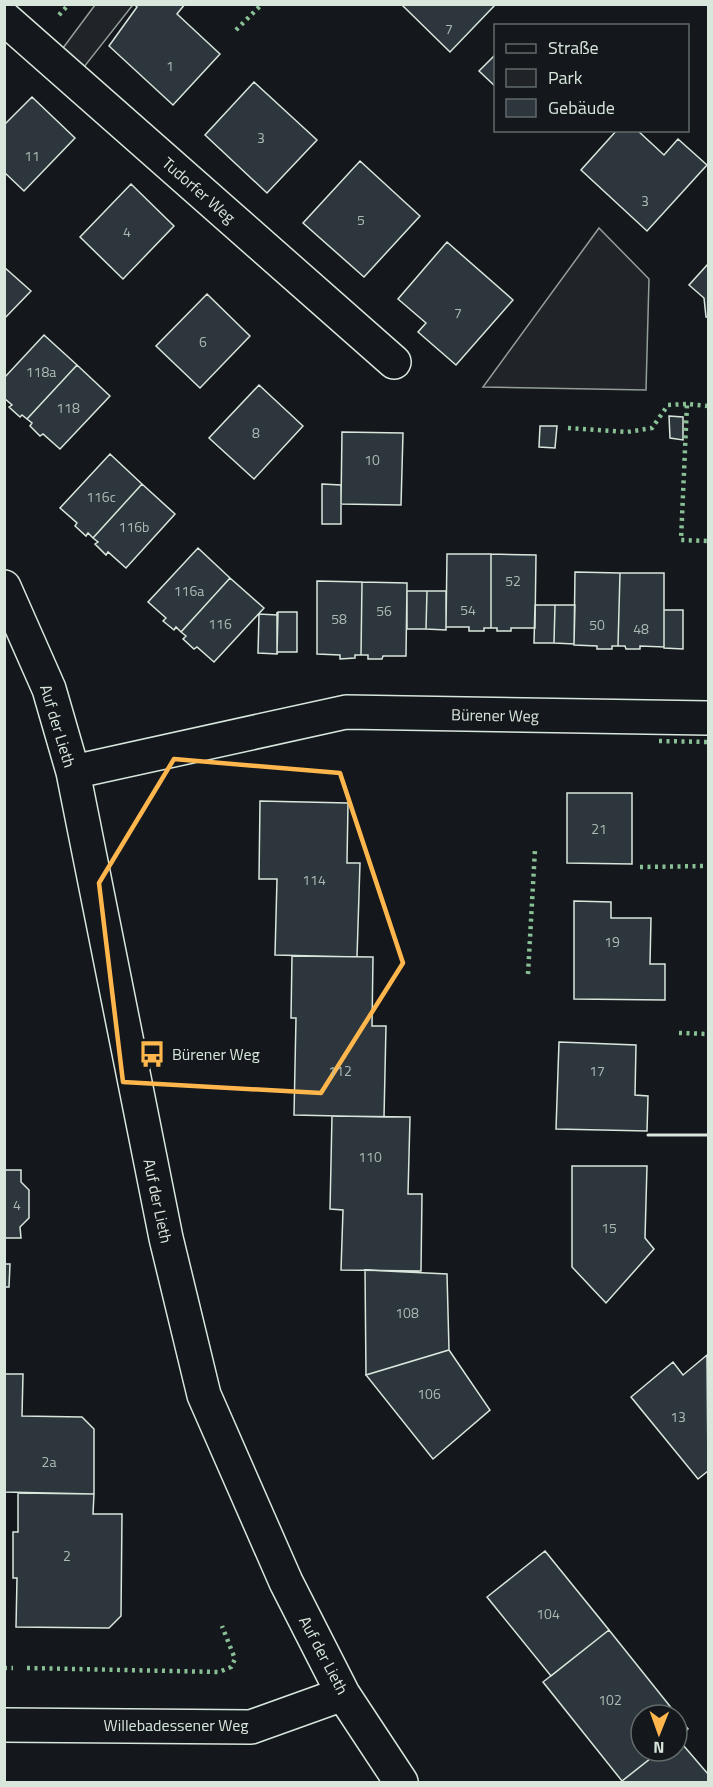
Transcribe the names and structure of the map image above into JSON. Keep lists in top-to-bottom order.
{
  "streets": {
    "street": [
      "Tudorfer Weg",
      "Bürener Weg",
      "Auf der Lieth",
      "Willebadessener Weg"
    ]
  },
  "crossings": [
    ["Bürener Weg", "Auf der Lieth"],
    ["Auf der Lieth", "Willebadessener Weg"]
  ],
  "places": {
    "bus stop": ["Bürener Weg"]
  },
  "house_numbers": [
    "7",
    "1",
    "3",
    "11",
    "3",
    "5",
    "4",
    "7",
    "6",
    "118a",
    "118",
    "8",
    "10",
    "116c",
    "116b",
    "52",
    "116a",
    "54",
    "56",
    "58",
    "116",
    "50",
    "48",
    "21",
    "114",
    "19",
    "112",
    "17",
    "110",
    "4",
    "15",
    "108",
    "106",
    "13",
    "2a",
    "2",
    "104",
    "102"
  ],
  "legend": ["Straße", "Park", "Gebäude"],
  "north": "bottom"
}
